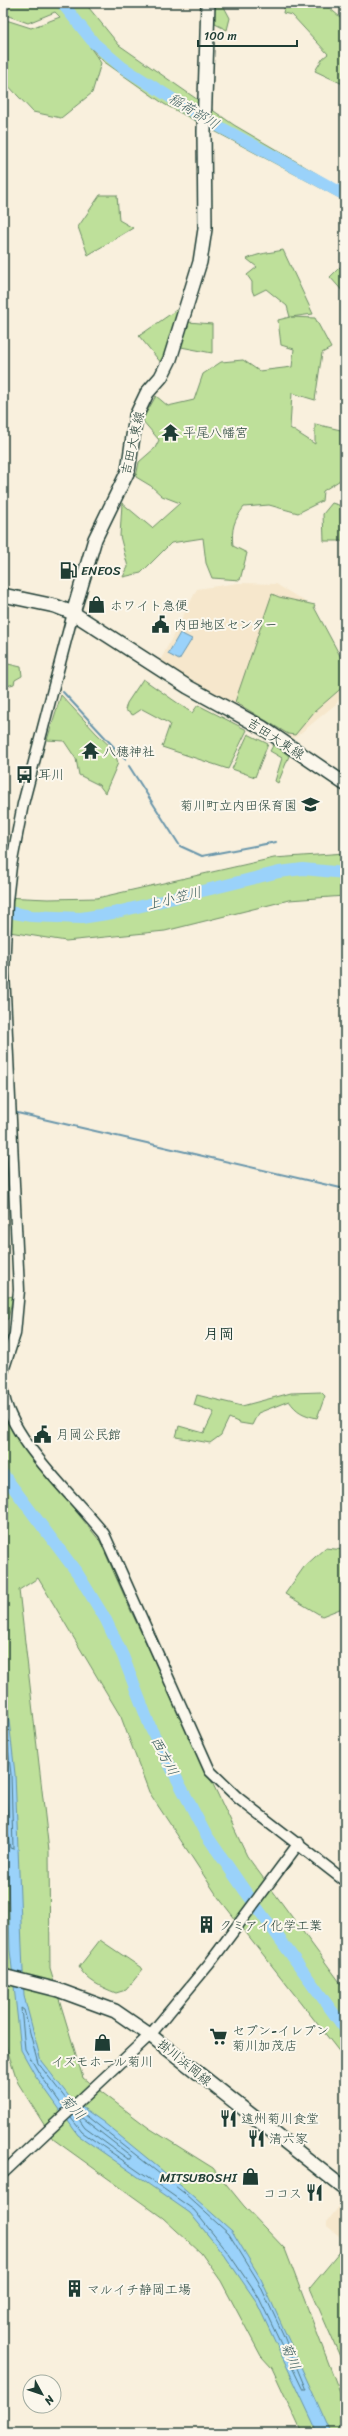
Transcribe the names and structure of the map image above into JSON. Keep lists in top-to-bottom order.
{
  "streets": {
    "main road": ["吉田大東線", "掛川浜岡線"]
  },
  "districts": ["月岡"],
  "water": [
    "稲荷部川",
    "上小笠川",
    "西方川",
    "菊川"
  ],
  "places": {
    "temple": ["平尾八幡宮", "八穂神社"],
    "fuel station": ["ENEOS"],
    "shop": ["ホワイト急便", "イズモホール菊川", "MITSUBOSHI"],
    "public building": ["内田地区センター", "月岡公民館"],
    "bus stop": ["耳川"],
    "school or university": ["菊川町立内田保育園"],
    "building": ["クミアイ化学工業", "マルイチ静岡工場"],
    "supermarket": ["セブン-イレブン 菊川加茂店"],
    "restaurant": ["遠州菊川食堂", "清六家", "ココス"]
  },
  "scale_bar": "100 m",
  "north": "bottom right"
}
